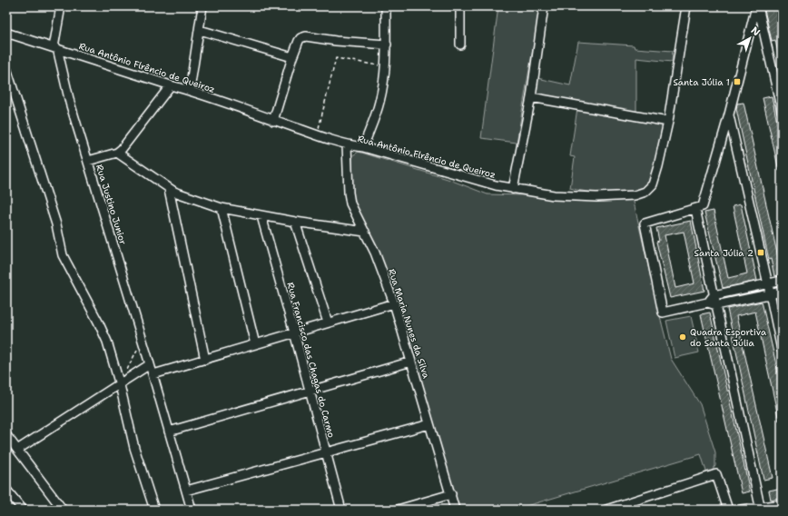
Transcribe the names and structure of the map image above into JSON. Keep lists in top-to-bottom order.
{
  "streets": {
    "street": [
      "Rua Antônio Flrêncio de Queiroz",
      "Rua Justino Junior",
      "Rua Maria Nunes da Silva",
      "Rua Francisco das Chagas do Carmo"
    ]
  },
  "crossings": [
    ["Rua Antônio Flrêncio de Queiroz", "Rua Justino Junior"],
    ["Rua Antônio Flrêncio de Queiroz", "Rua Maria Nunes da Silva"]
  ],
  "places": {
    "transit": ["Santa Júlia 1", "Santa Júlia 2"],
    "other": ["Quadra Esportiva do Santa Júlia"]
  },
  "north": "top right"
}
